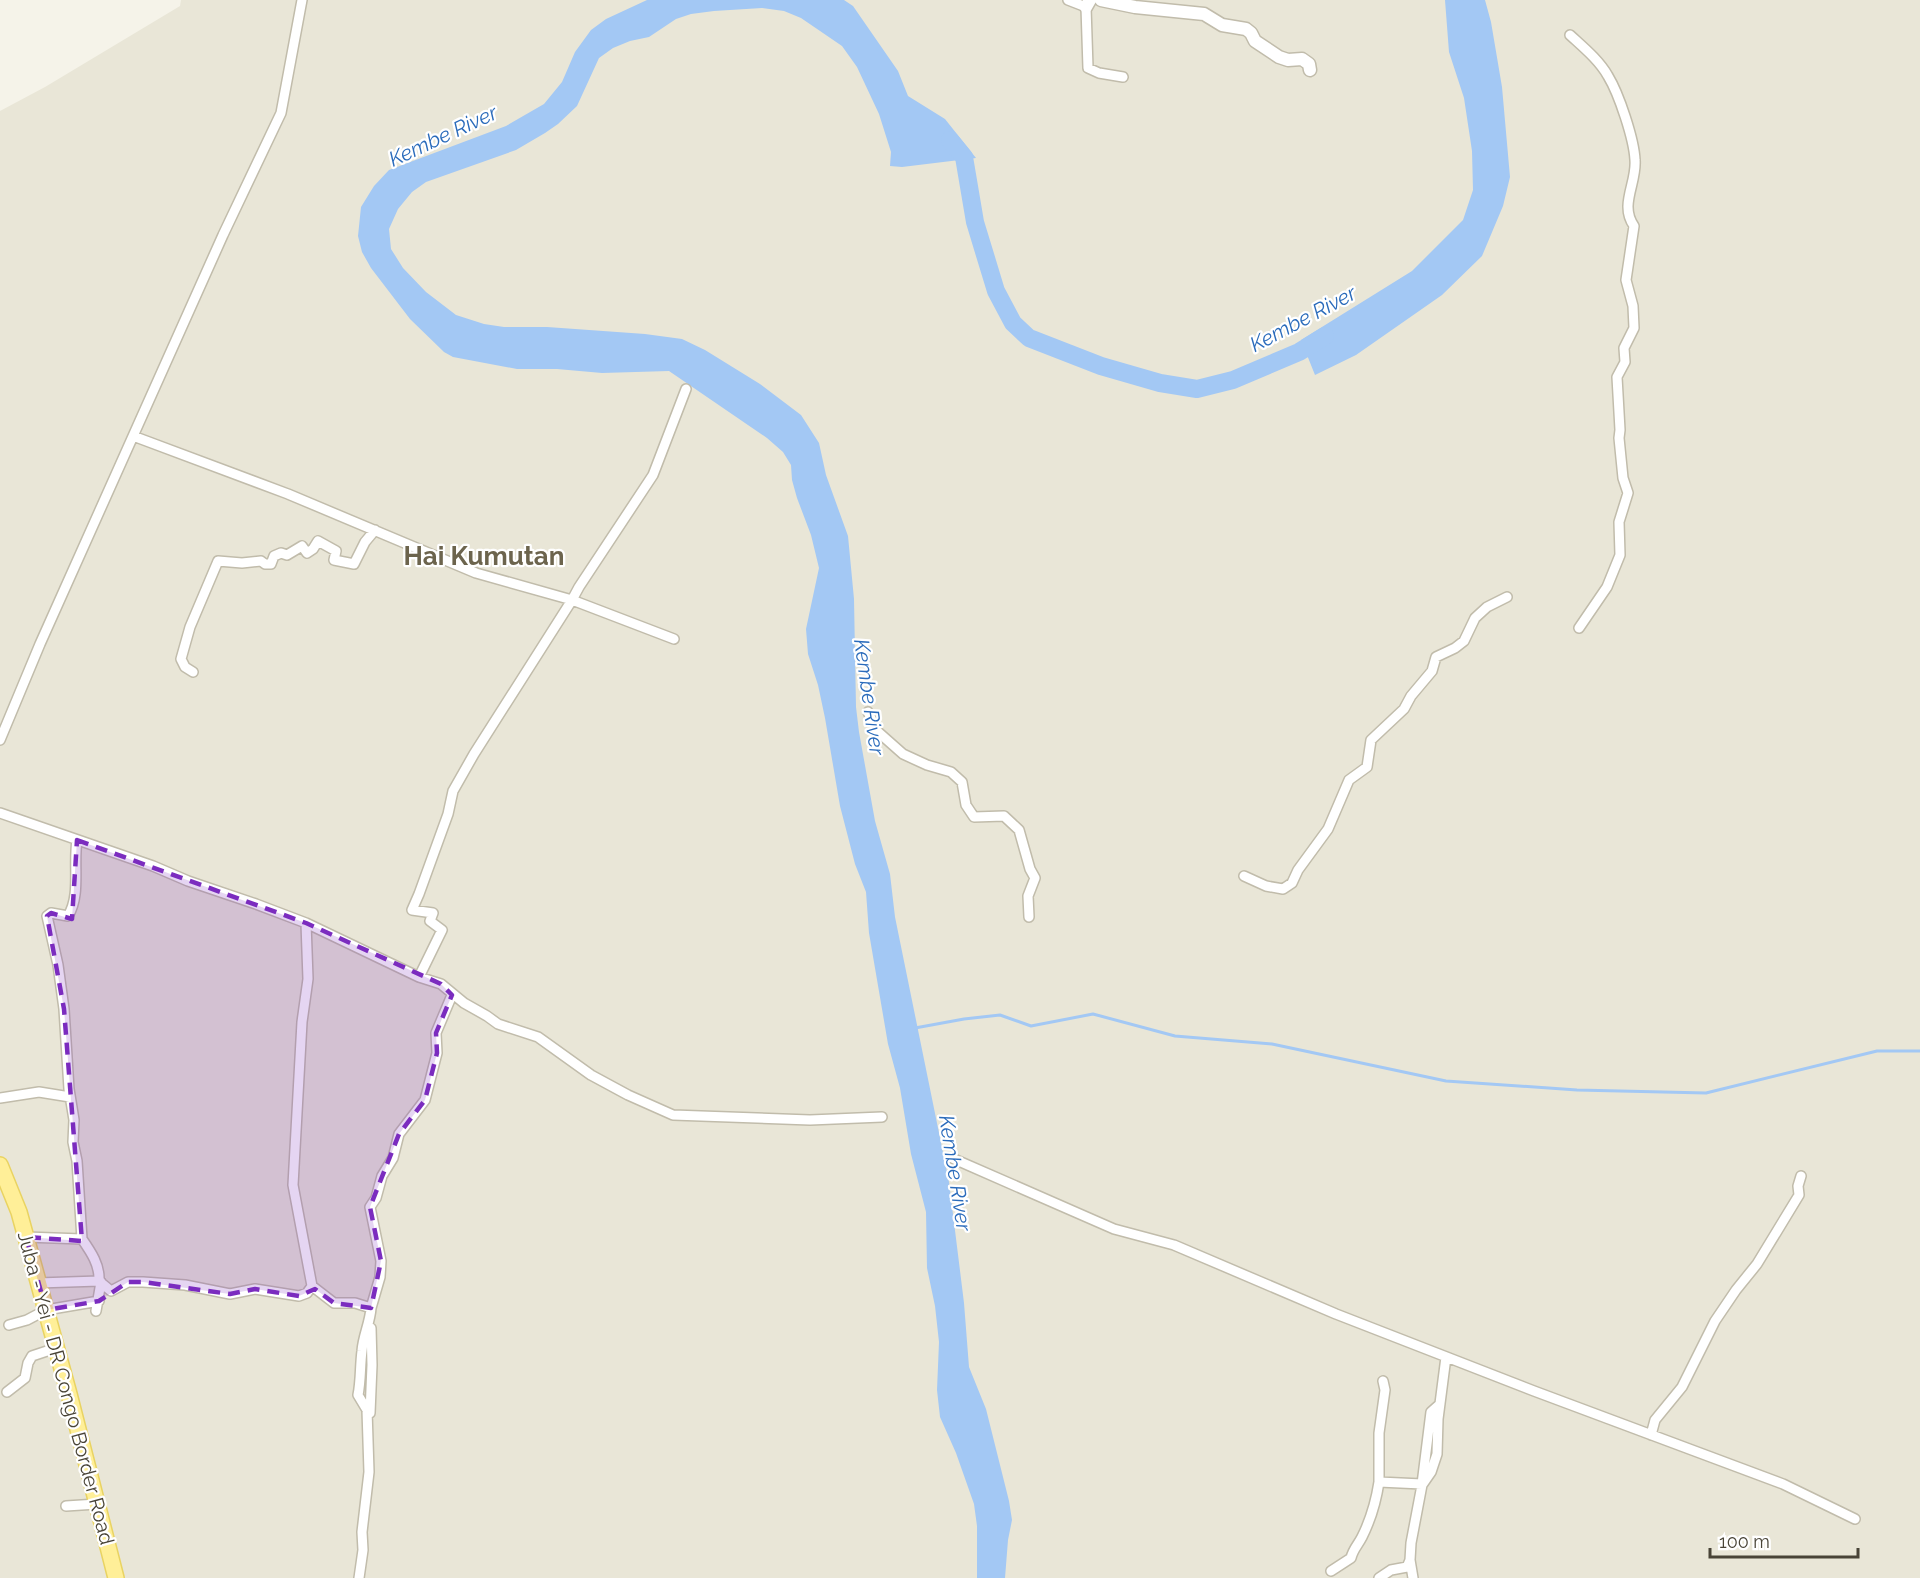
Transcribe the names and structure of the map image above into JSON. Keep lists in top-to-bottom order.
{
  "streets": {
    "main road": ["Juba - Yei - DR Congo Border Road"]
  },
  "districts": ["Hai Kumutan"],
  "water": ["Kembe River"],
  "scale_bar": "100 m"
}
